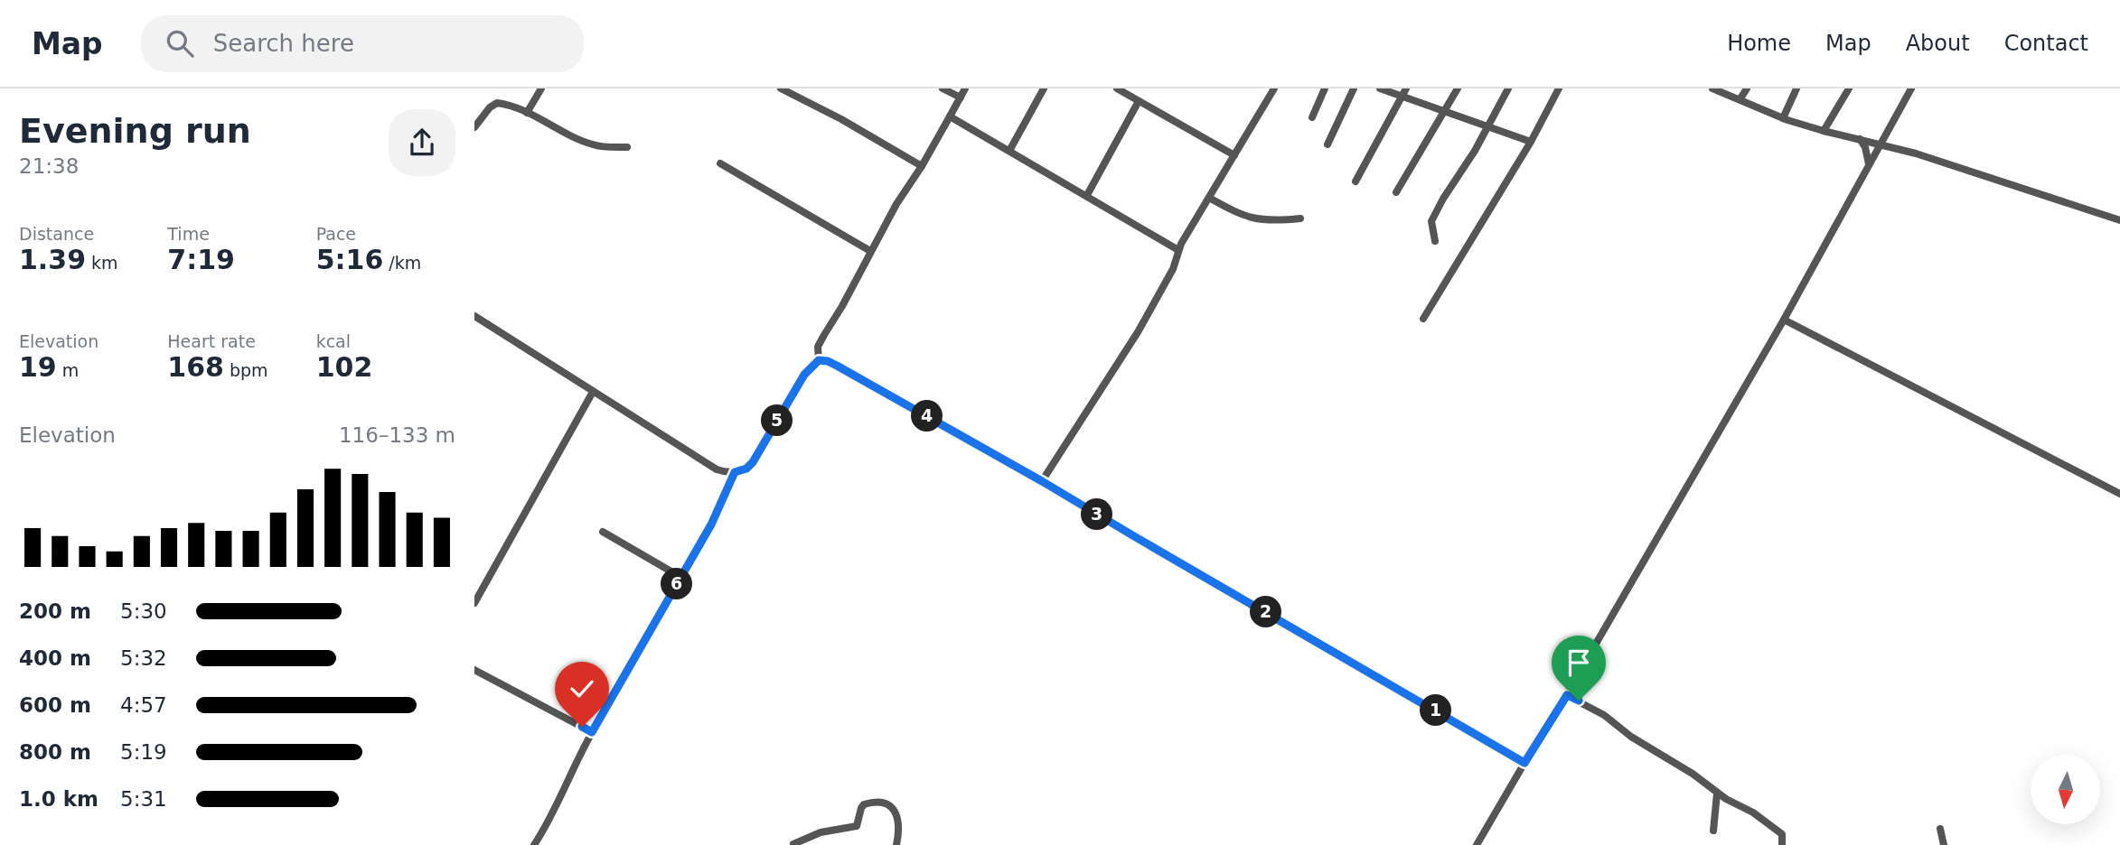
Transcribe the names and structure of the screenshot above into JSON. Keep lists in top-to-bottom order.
{
  "north": "bottom",
  "page": {
    "header": "Map",
    "search": "Search here",
    "nav": [
      "Home",
      "Map",
      "About",
      "Contact"
    ],
    "heading": ["Evening run", "21:38"],
    "stats": [
      ["Distance", "1.39 km"],
      ["Time", "7:19"],
      ["Pace", "5:16 /km"],
      ["Elevation", "19 m"],
      ["Heart rate", "168 bpm"],
      ["kcal", "102"]
    ],
    "pins": [
      "4",
      "5",
      "3",
      "6",
      "2",
      "1"
    ],
    "chart": ["Elevation", "116–133 m"],
    "list": [
      {
        "name": "200 m",
        "note": "5:30"
      },
      {
        "name": "400 m",
        "note": "5:32"
      },
      {
        "name": "600 m",
        "note": "4:57"
      },
      {
        "name": "800 m",
        "note": "5:19"
      },
      {
        "name": "1.0 km",
        "note": "5:31"
      }
    ]
  }
}
